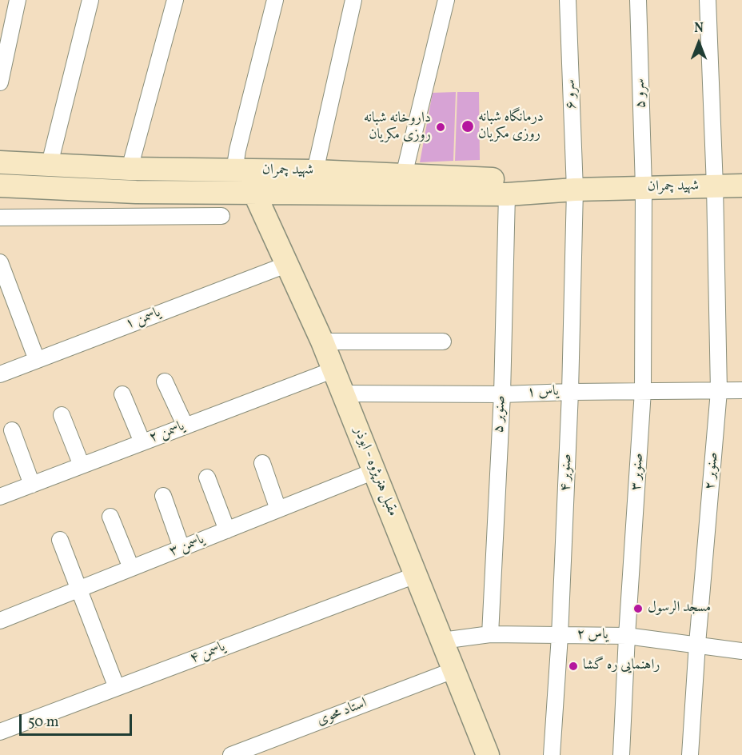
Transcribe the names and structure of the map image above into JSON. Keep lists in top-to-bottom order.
{
  "streets": {
    "main road": ["شهید چمران", "مقبل هنرپژوه - ابوذر"],
    "street": [
      "سرو ۵",
      "سرو ۶",
      "یاسمن ۱",
      "یاس ۱",
      "صنوبر ۵",
      "یاسمن ۲",
      "صنوبر ۲",
      "صنوبر ۳",
      "صنوبر ۴",
      "یاسمن ۳",
      "یاس ۲",
      "یاسمن ۴",
      "استاد محوی"
    ]
  },
  "crossings": [
    ["سرو ۵", "شهید چمران"],
    ["سرو ۵", "صنوبر ۳"],
    ["سرو ۶", "شهید چمران"],
    ["سرو ۶", "صنوبر ۴"],
    ["شهید چمران", "صنوبر ۵"],
    ["شهید چمران", "صنوبر ۲"],
    ["شهید چمران", "مقبل هنرپژوه - ابوذر"],
    ["شهید چمران", "صنوبر ۳"],
    ["شهید چمران", "صنوبر ۴"],
    ["یاسمن ۱", "مقبل هنرپژوه - ابوذر"],
    ["یاس ۱", "صنوبر ۵"],
    ["یاس ۱", "صنوبر ۲"],
    ["یاس ۱", "مقبل هنرپژوه - ابوذر"],
    ["یاس ۱", "صنوبر ۳"],
    ["یاس ۱", "صنوبر ۴"],
    ["صنوبر ۵", "یاس ۲"],
    ["یاسمن ۲", "مقبل هنرپژوه - ابوذر"],
    ["صنوبر ۲", "یاس ۲"],
    ["مقبل هنرپژوه - ابوذر", "یاسمن ۳"],
    ["مقبل هنرپژوه - ابوذر", "یاس ۲"],
    ["مقبل هنرپژوه - ابوذر", "یاسمن ۴"],
    ["مقبل هنرپژوه - ابوذر", "استاد محوی"],
    ["صنوبر ۳", "یاس ۲"],
    ["صنوبر ۴", "یاس ۲"]
  ],
  "places": [
    "درمانگاه شبانه روزی مکریان",
    "داروخانه شبانه روزی مکریان",
    "مسجد الرسول",
    "راهنمایی ره گشا"
  ],
  "scale_bar": "50 m",
  "north": "top"
}
